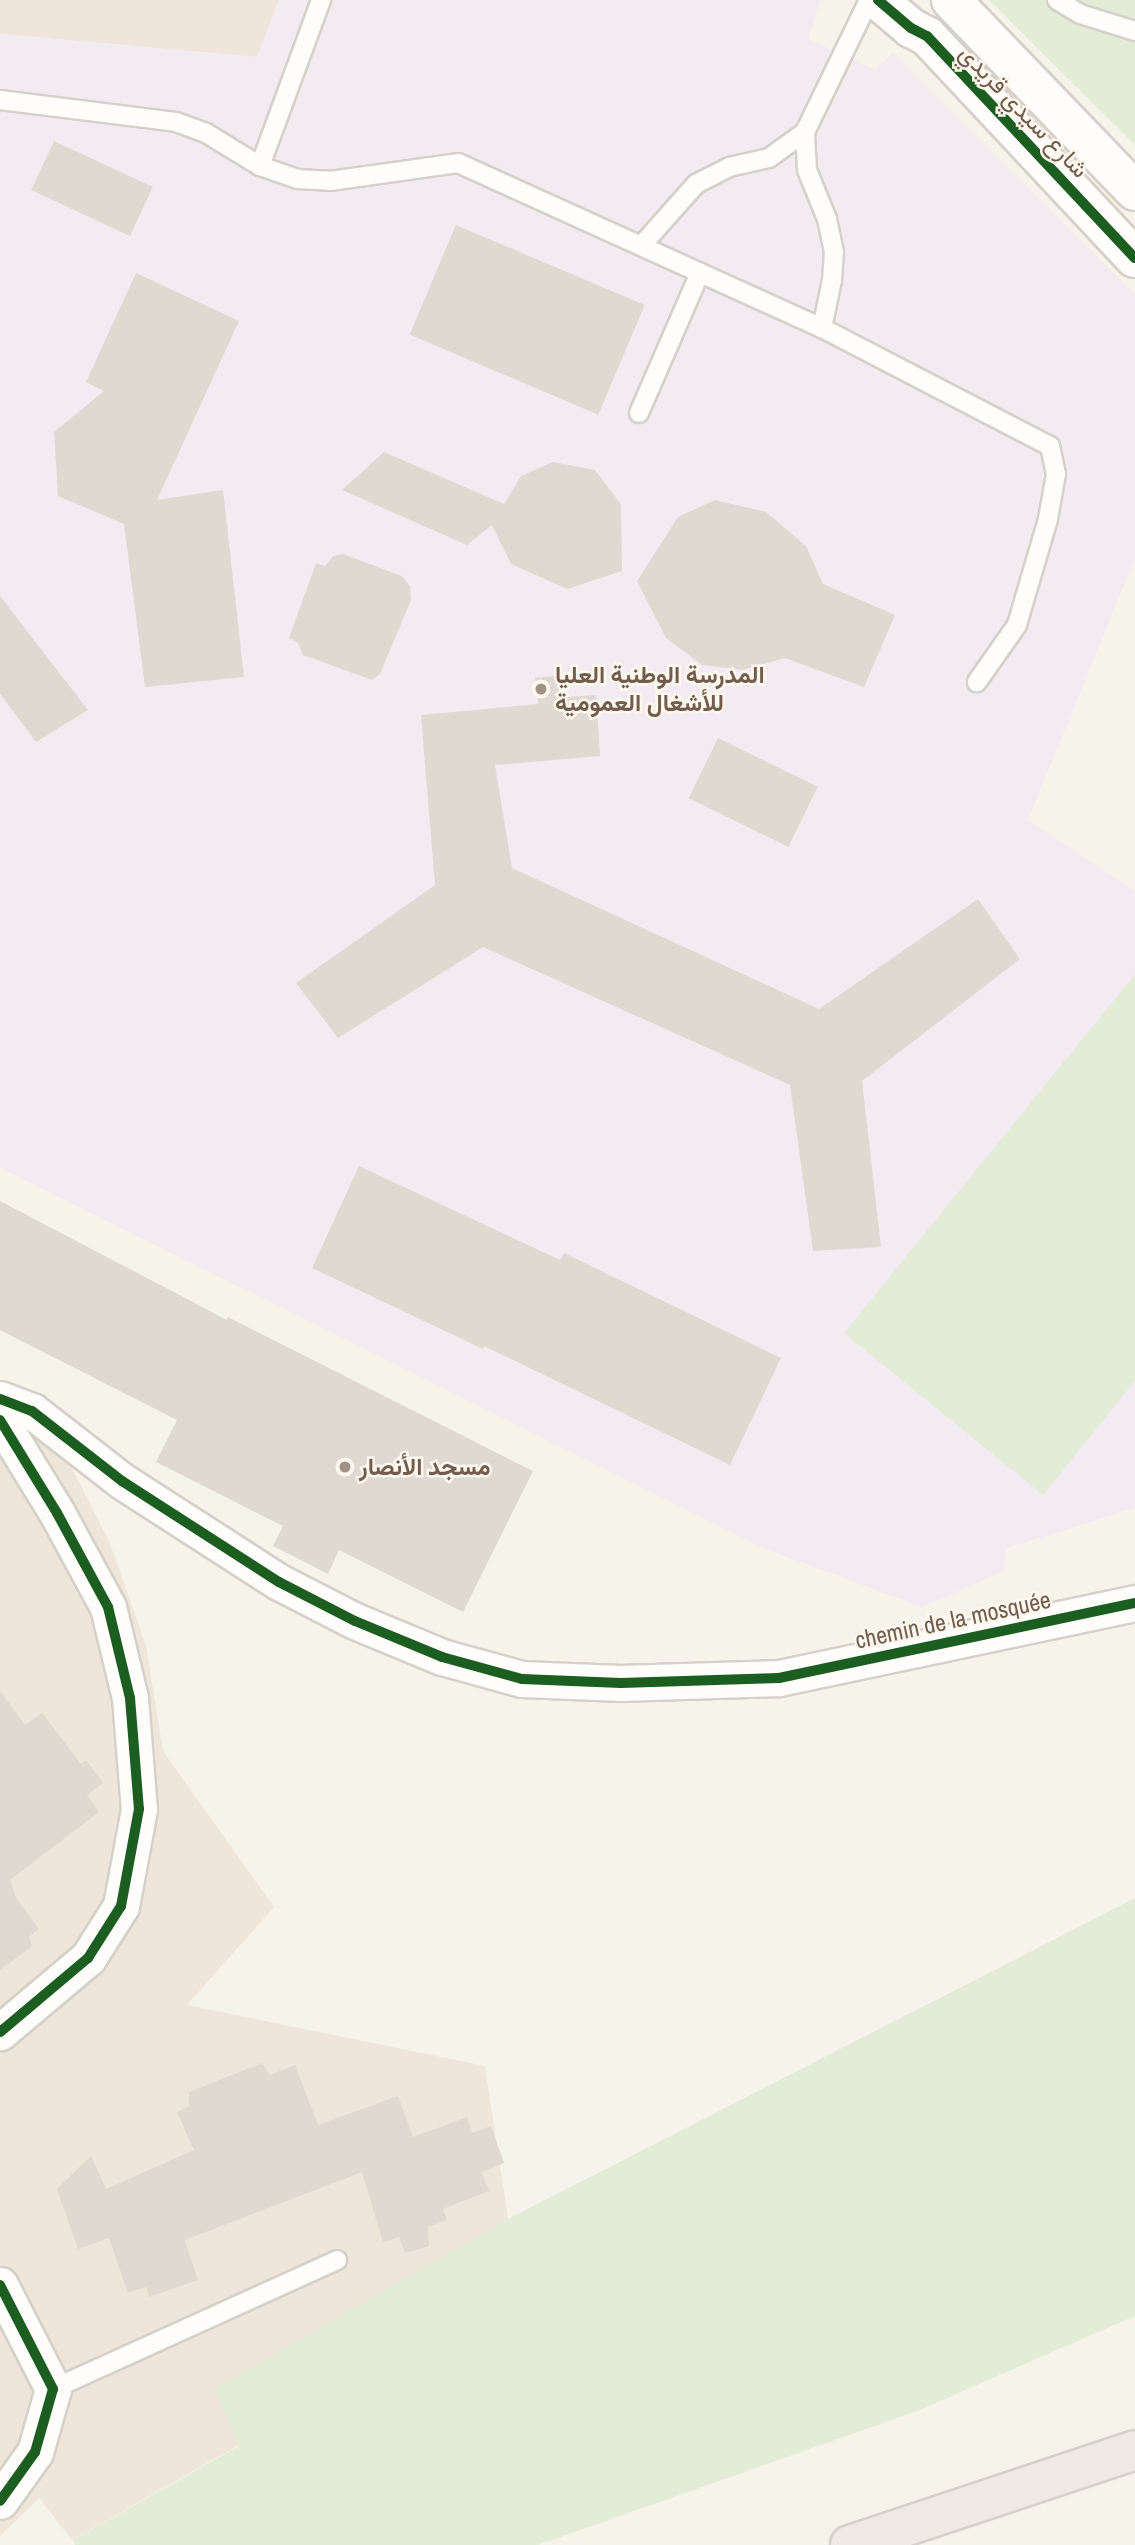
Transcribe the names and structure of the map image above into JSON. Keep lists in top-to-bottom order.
{
  "streets": {
    "street": ["شارع سيدي قريدي", "chemin de la mosquée"]
  },
  "places": ["المدرسة الوطنية العليا للأشغال العمومية", "مسجد الأنصار"]
}
